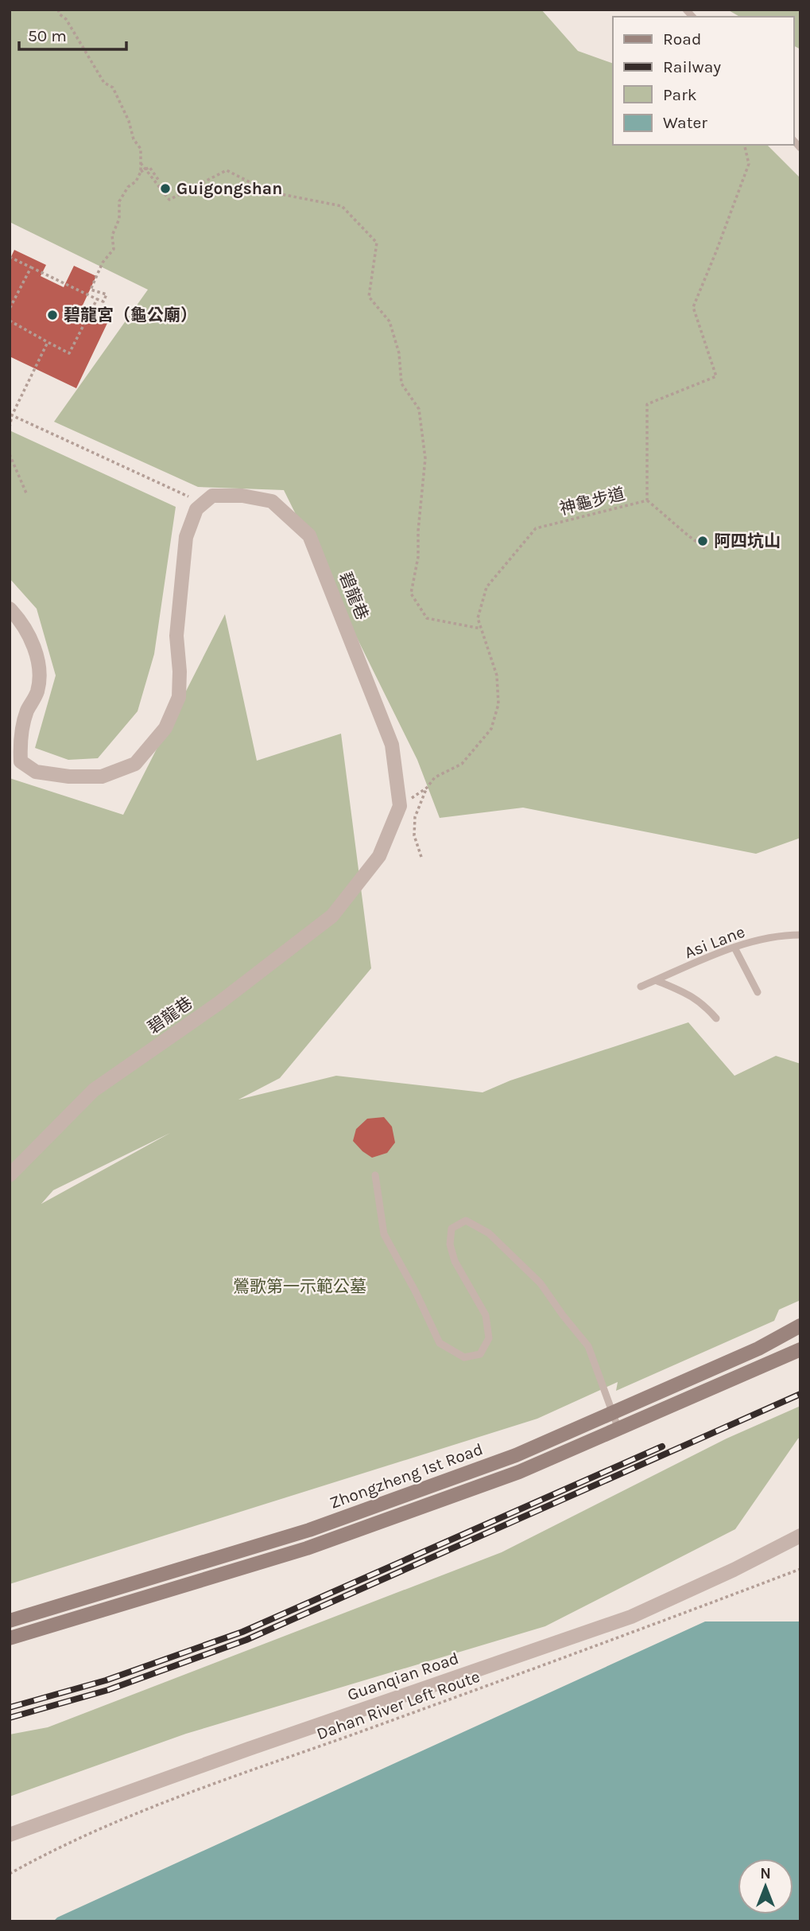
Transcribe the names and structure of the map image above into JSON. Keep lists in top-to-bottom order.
{
  "streets": {
    "main road": ["Zhongzheng 1st Road"],
    "street": ["碧龍巷", "Guanqian Road"],
    "lane": ["Asi Lane"],
    "path": ["神龜步道", "Dahan River Left Route"]
  },
  "crossings": [
    ["神龜步道", "碧龍巷"]
  ],
  "parks": ["鶯歌第一示範公墓"],
  "places": ["Guigongshan", "碧龍宮（龜公廟）", "阿四坑山"],
  "legend": [
    "Road",
    "Railway",
    "Park",
    "Water"
  ],
  "scale_bar": "50 m",
  "north": "top"
}
